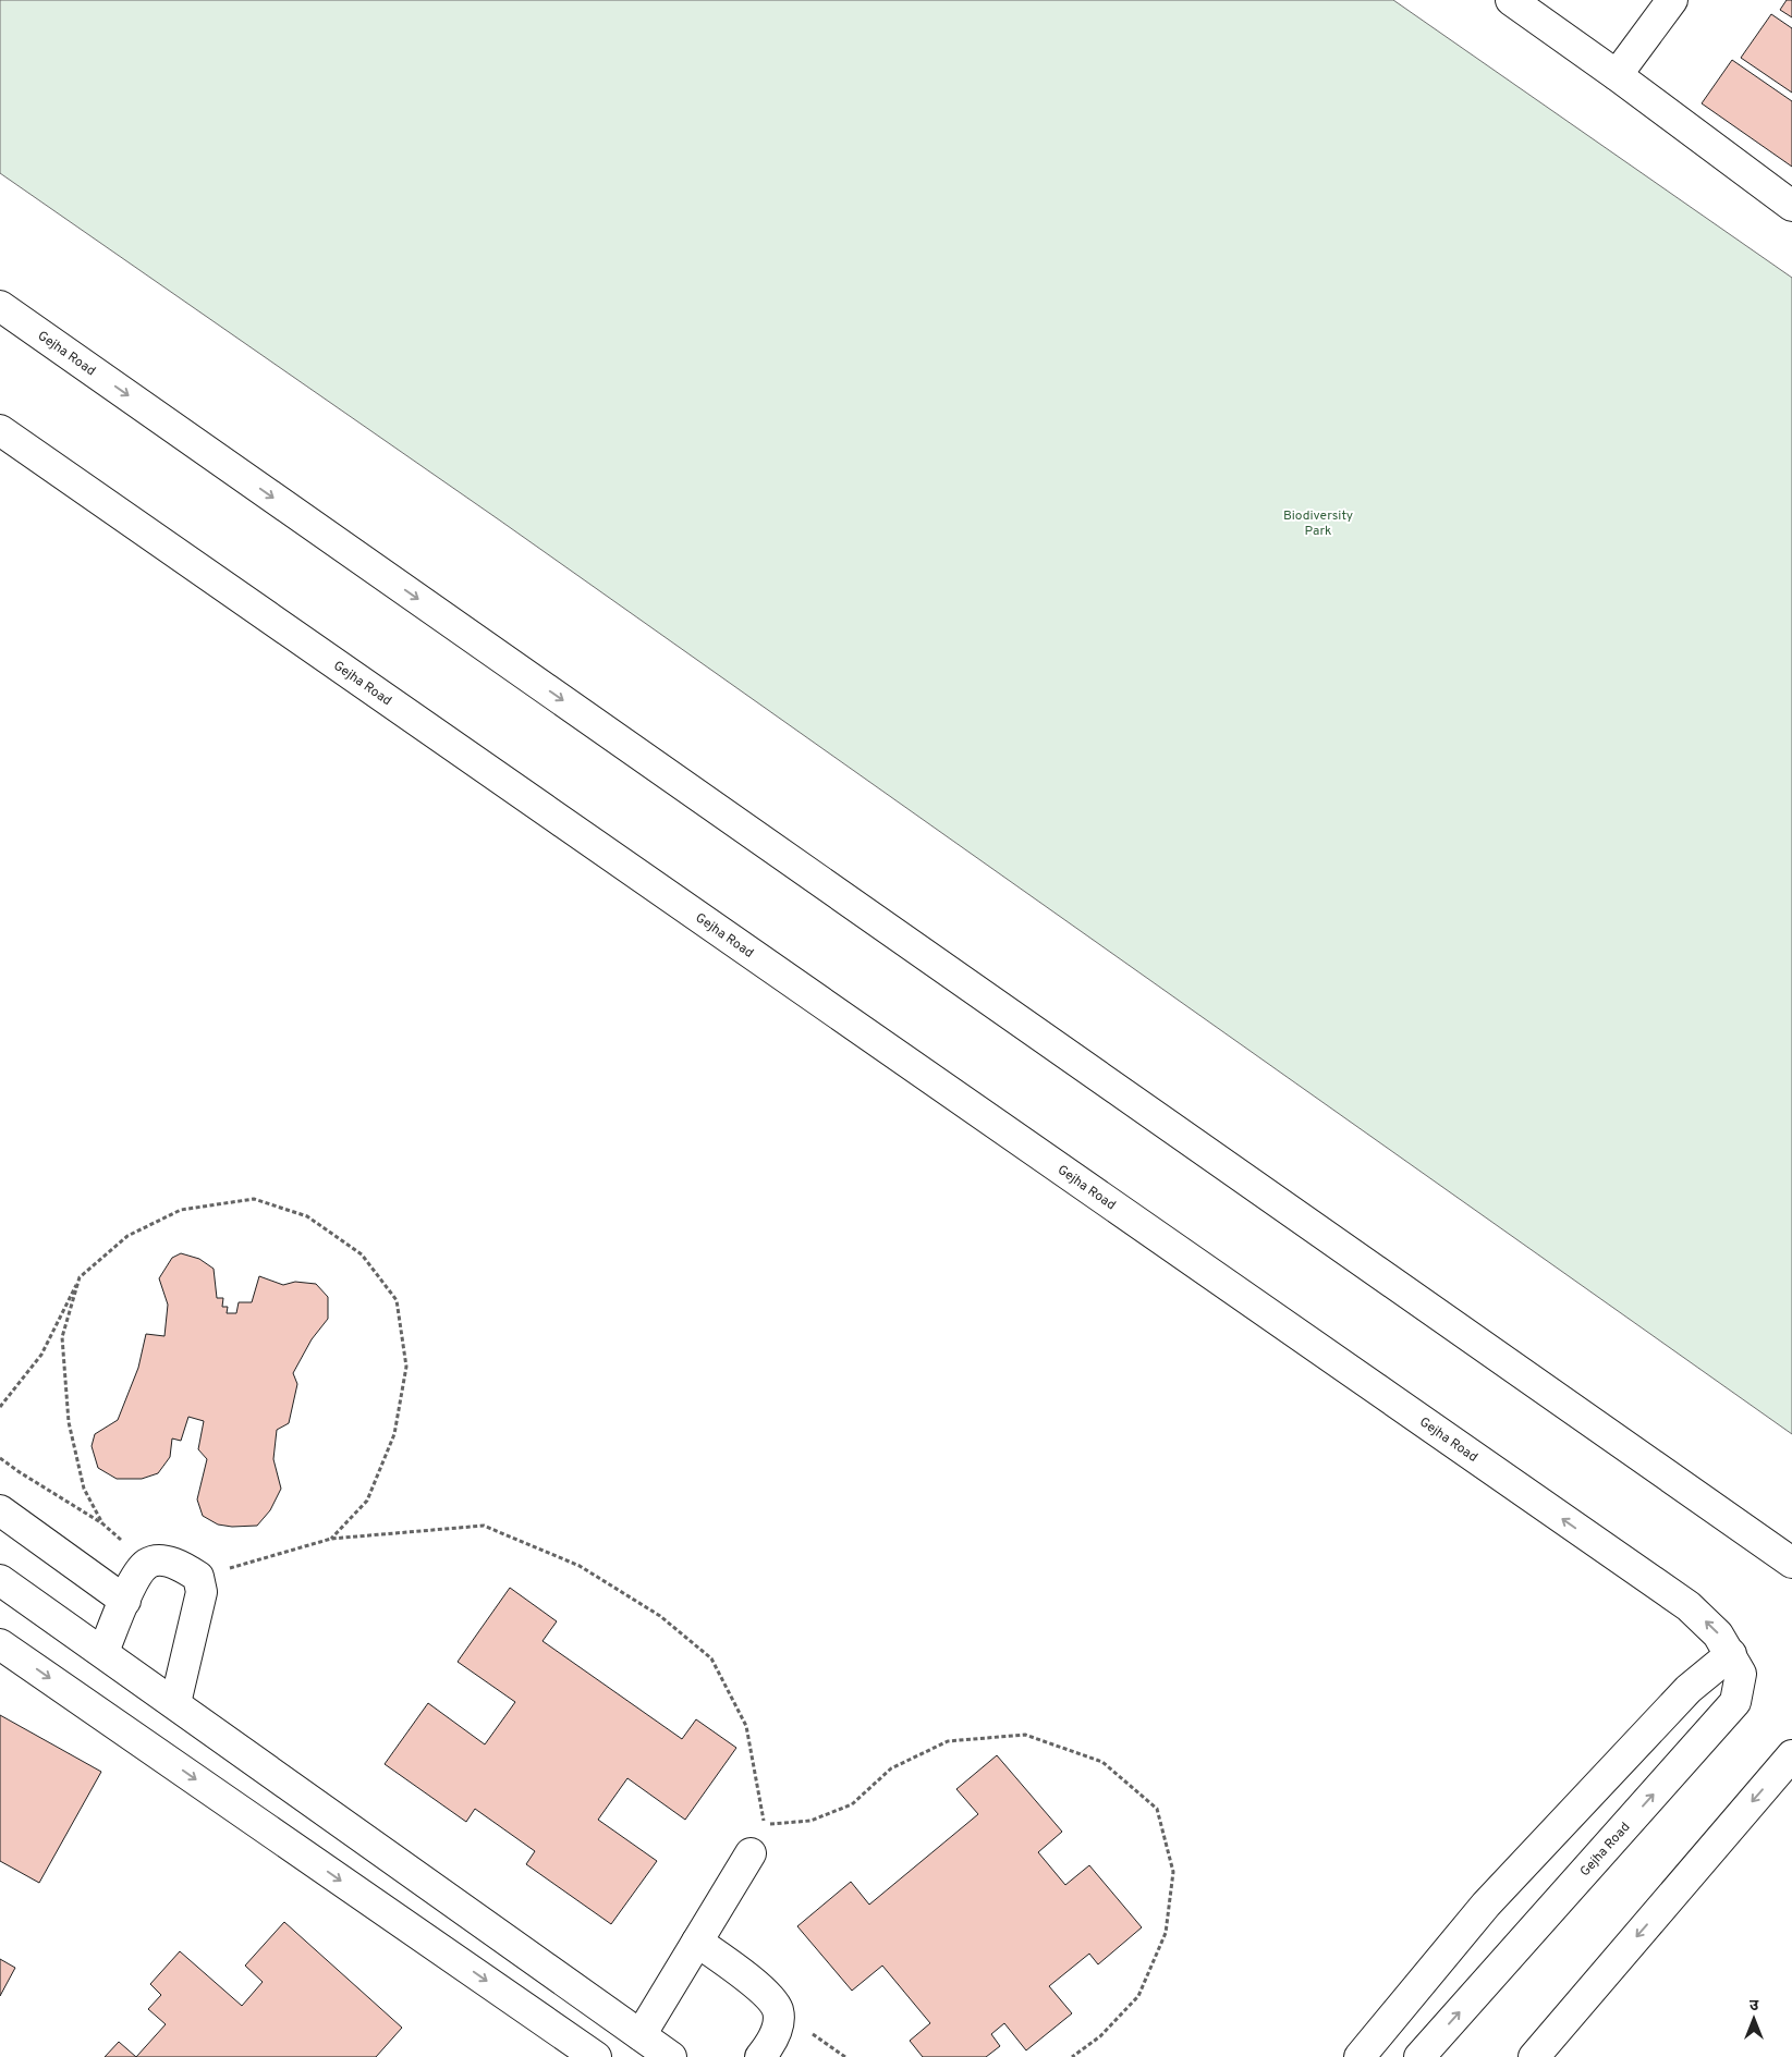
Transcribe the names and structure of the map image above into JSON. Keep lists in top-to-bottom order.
{
  "streets": {
    "street": ["Gejha Road"]
  },
  "parks": ["Biodiversity Park"],
  "north": "top"
}
